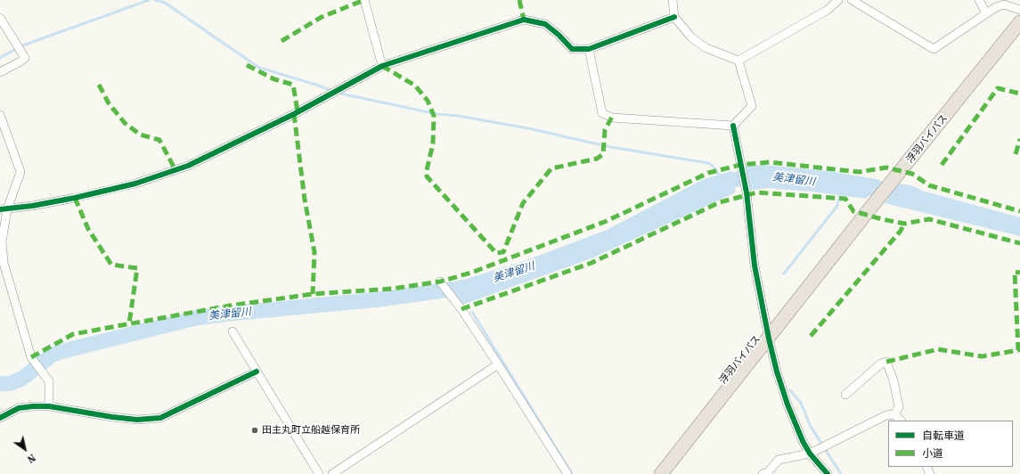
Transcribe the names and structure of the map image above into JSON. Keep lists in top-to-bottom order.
{
  "streets": {
    "highway": ["浮羽バイパス"]
  },
  "water": ["美津留川"],
  "places": ["田主丸町立船越保育所"],
  "legend": ["自転車道", "小道"],
  "north": "bottom right"
}
